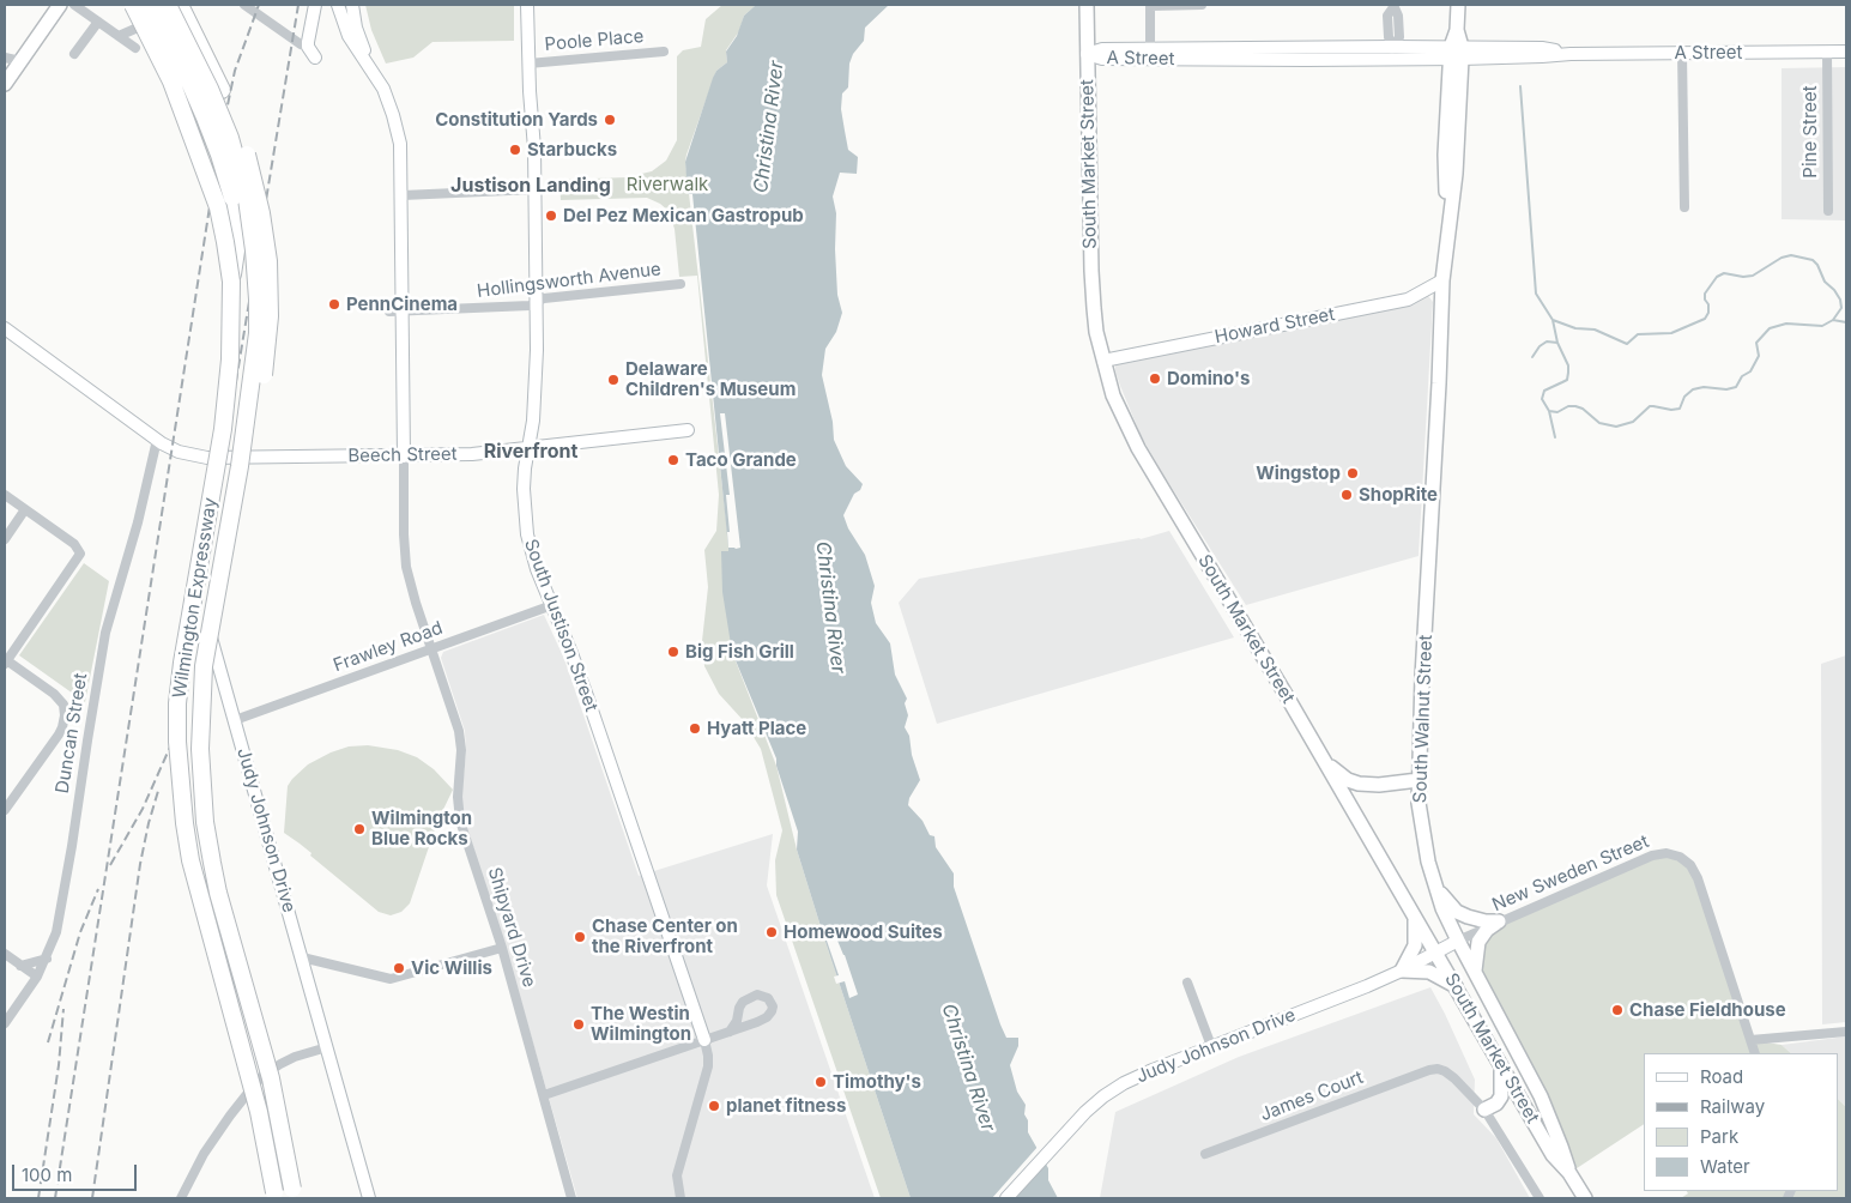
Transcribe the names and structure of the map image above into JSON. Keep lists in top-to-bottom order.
{
  "streets": {
    "highway": ["Wilmington Expressway"],
    "main road": ["South Market Street", "South Walnut Street"],
    "street": [
      "Poole Place",
      "A Street",
      "Pine Street",
      "Hollingsworth Avenue",
      "Howard Street",
      "Beech Street",
      "South Justison Street",
      "Frawley Road",
      "Duncan Street",
      "Judy Johnson Drive",
      "New Sweden Street",
      "Shipyard Drive",
      "James Court"
    ]
  },
  "crossings": [
    ["Poole Place", "South Justison Street"],
    ["A Street", "Pine Street"],
    ["A Street", "South Market Street"],
    ["A Street", "South Walnut Street"],
    ["South Market Street", "Howard Street"],
    ["South Market Street", "South Walnut Street"],
    ["South Market Street", "Judy Johnson Drive"],
    ["South Market Street", "James Court"],
    ["Hollingsworth Avenue", "South Justison Street"],
    ["Howard Street", "South Walnut Street"],
    ["Beech Street", "South Justison Street"],
    ["Beech Street", "Duncan Street"],
    ["Beech Street", "Judy Johnson Drive"],
    ["Beech Street", "Shipyard Drive"],
    ["South Justison Street", "Frawley Road"],
    ["Frawley Road", "Judy Johnson Drive"],
    ["Frawley Road", "Shipyard Drive"],
    ["South Walnut Street", "Judy Johnson Drive"],
    ["South Walnut Street", "New Sweden Street"],
    ["Judy Johnson Drive", "New Sweden Street"]
  ],
  "districts": ["Justison Landing", "Riverfront"],
  "water": ["Christina River"],
  "parks": ["Riverwalk"],
  "places": [
    "Constitution Yards",
    "Starbucks",
    "Del Pez Mexican Gastropub",
    "PennCinema",
    "Domino's",
    "Delaware Children's Museum",
    "Taco Grande",
    "Wingstop",
    "ShopRite",
    "Big Fish Grill",
    "Hyatt Place",
    "Wilmington Blue Rocks",
    "Homewood Suites",
    "Chase Center on the Riverfront",
    "Vic Willis",
    "Chase Fieldhouse",
    "The Westin Wilmington",
    "Timothy's",
    "planet fitness"
  ],
  "legend": [
    "Road",
    "Railway",
    "Park",
    "Water"
  ],
  "scale_bar": "100 m"
}
